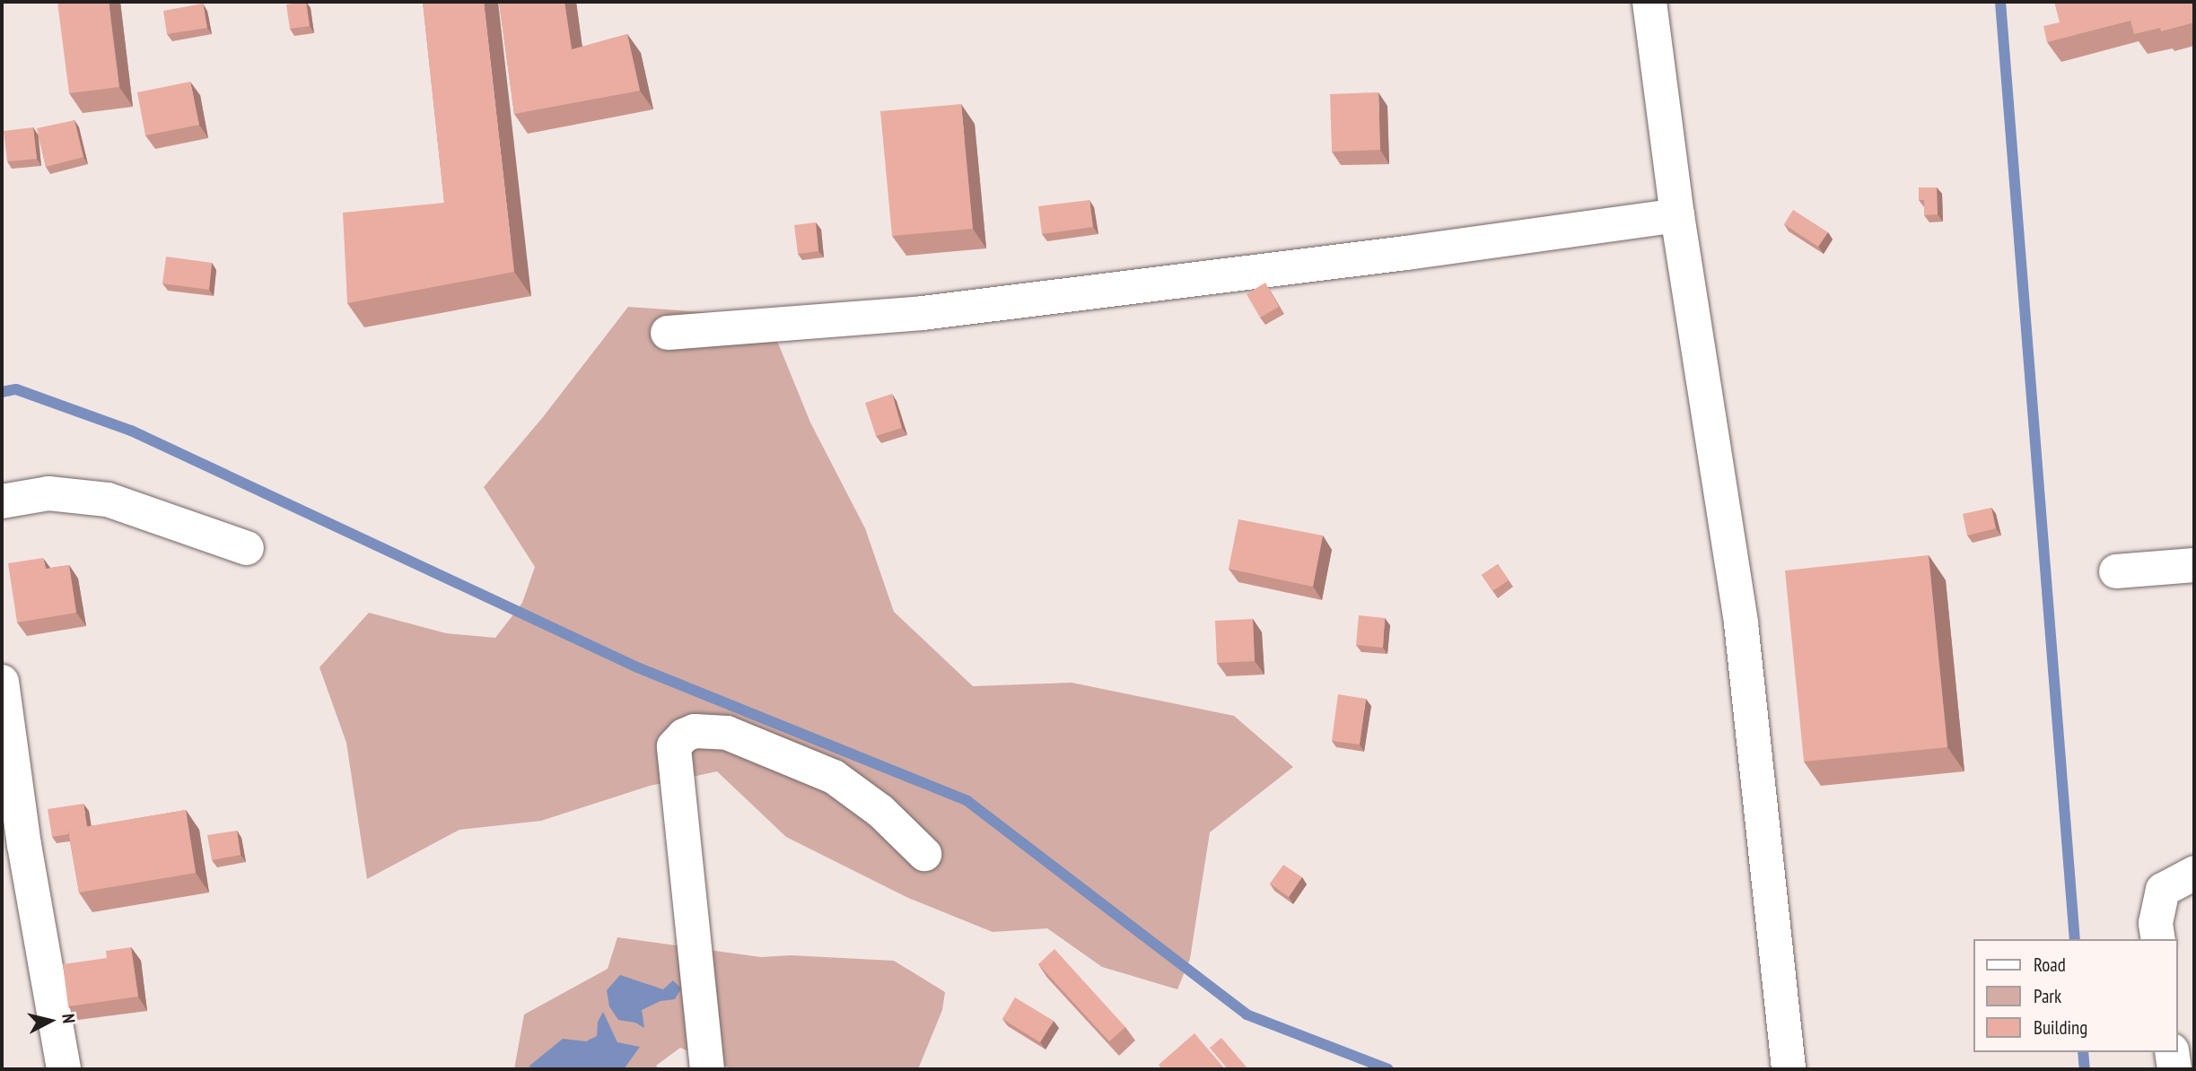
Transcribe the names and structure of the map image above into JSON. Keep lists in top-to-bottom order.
{
  "legend": ["Road", "Park", "Building"],
  "north": "right"
}
